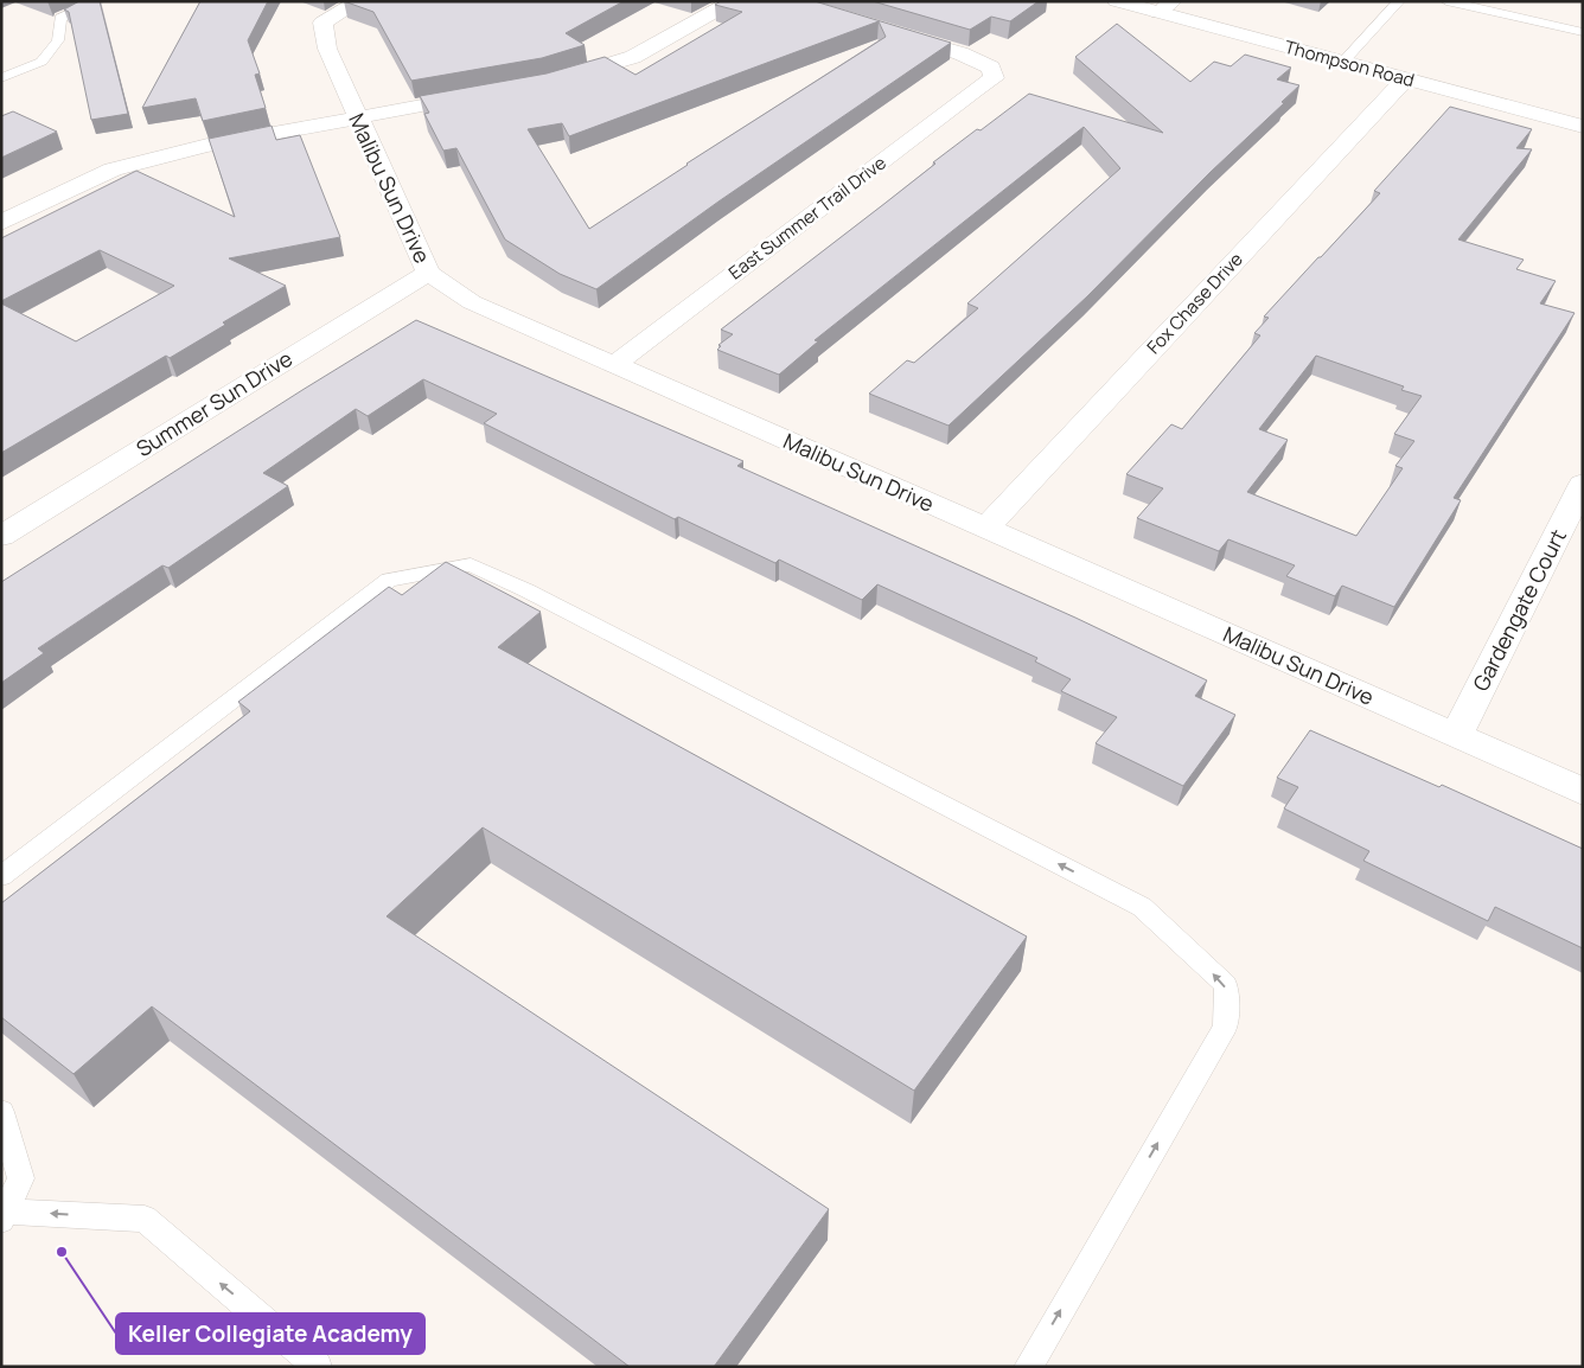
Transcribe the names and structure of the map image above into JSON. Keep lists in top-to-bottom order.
{
  "streets": {
    "street": [
      "Thompson Road",
      "Malibu Sun Drive",
      "East Summer Trail Drive",
      "Fox Chase Drive",
      "Summer Sun Drive",
      "Gardengate Court"
    ]
  },
  "crossings": [
    ["Thompson Road", "Fox Chase Drive"],
    ["Malibu Sun Drive", "East Summer Trail Drive"],
    ["Malibu Sun Drive", "Fox Chase Drive"],
    ["Malibu Sun Drive", "Summer Sun Drive"],
    ["Malibu Sun Drive", "Gardengate Court"]
  ],
  "places": ["Keller Collegiate Academy"]
}
